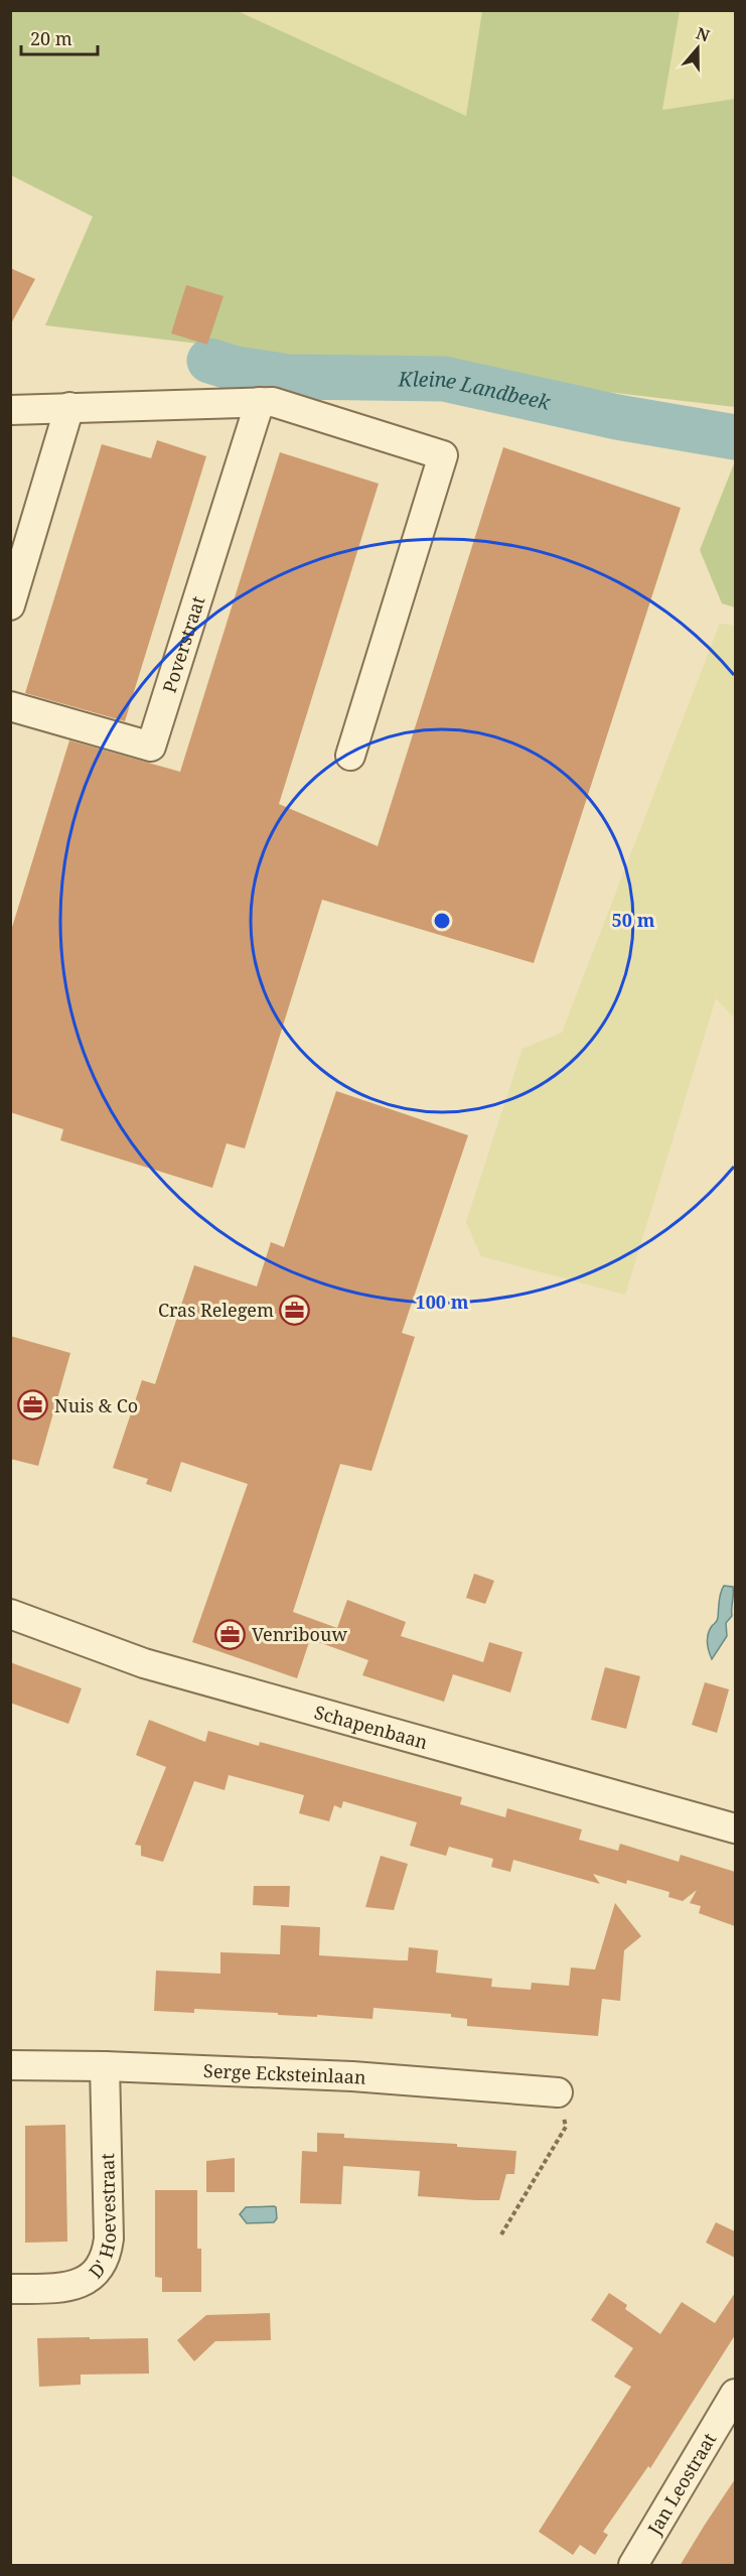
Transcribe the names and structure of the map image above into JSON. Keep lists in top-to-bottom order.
{
  "streets": {
    "street": [
      "Poverstraat",
      "Schapenbaan",
      "Serge Ecksteinlaan",
      "D' Hoevestraat",
      "Jan Leostraat"
    ]
  },
  "crossings": [
    ["Serge Ecksteinlaan", "D' Hoevestraat"]
  ],
  "water": ["Kleine Landbeek"],
  "places": {
    "office": ["Cras Relegem", "Nuis & Co", "Venribouw"]
  },
  "scale_bar": "20 m",
  "north": "top",
  "rings": ["50 m", "100 m"]
}
